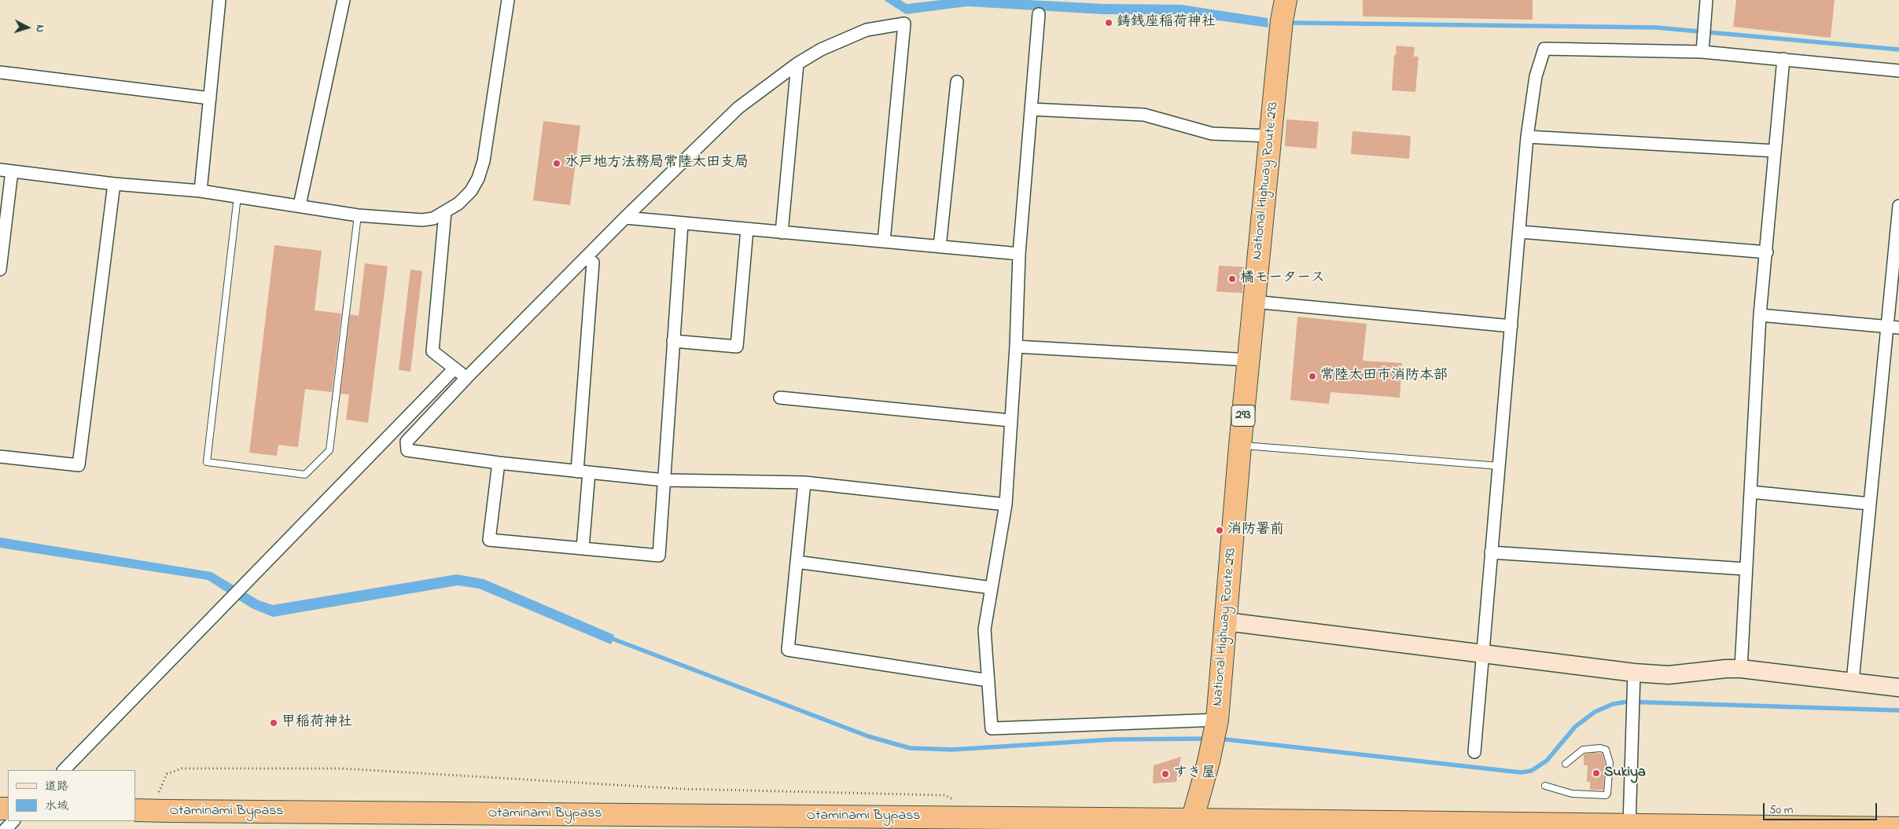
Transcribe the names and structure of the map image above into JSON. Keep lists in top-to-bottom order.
{
  "streets": {
    "highway": ["National Highway Route 293", "293", "Otaminami Bypass"]
  },
  "crossings": [
    ["National Highway Route 293", "Otaminami Bypass"]
  ],
  "places": [
    "鋳銭座稲荷神社",
    "水戸地方法務局常陸太田支局",
    "橘モータース",
    "常陸太田市消防本部",
    "消防署前",
    "甲稲荷神社",
    "Sukiya",
    "すき屋"
  ],
  "legend": ["道路", "水域"],
  "scale_bar": "50 m",
  "north": "right"
}
